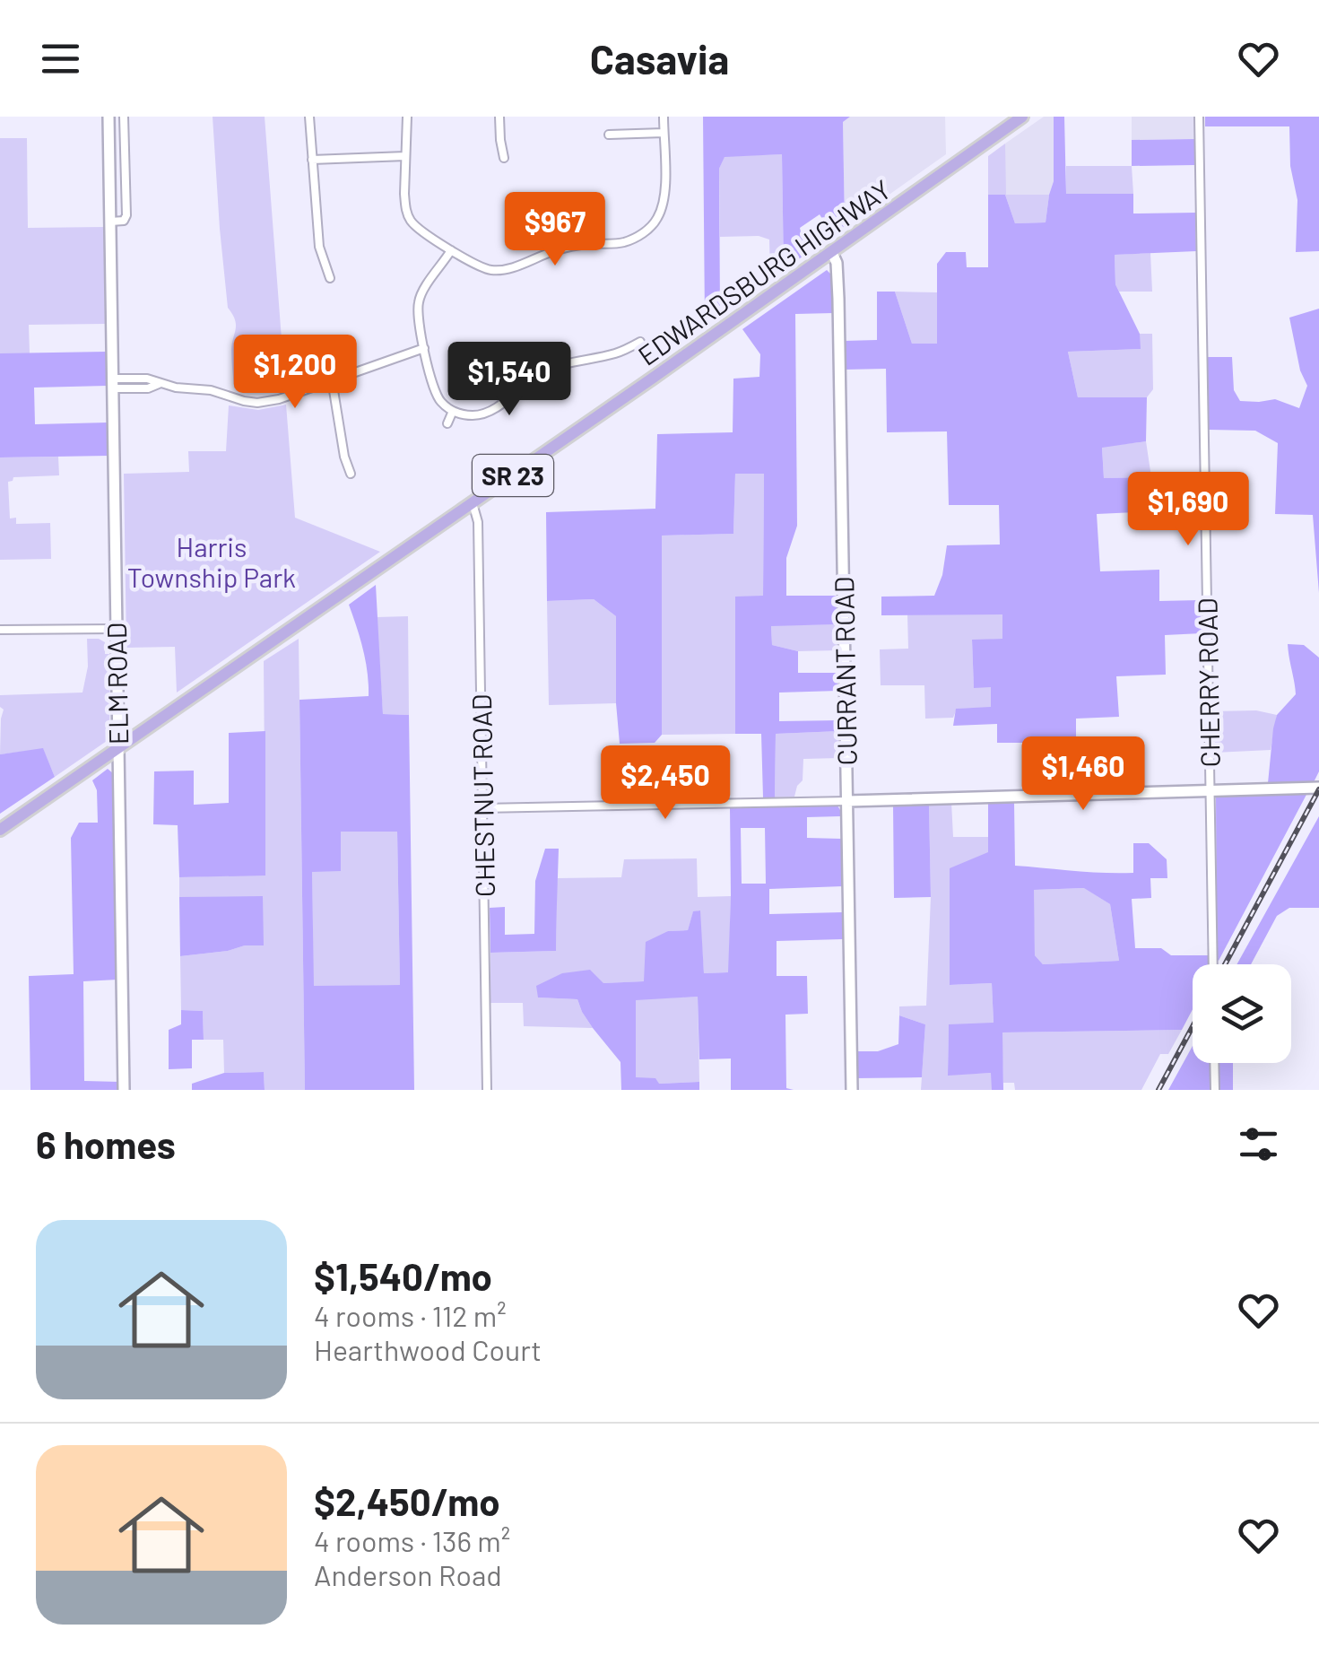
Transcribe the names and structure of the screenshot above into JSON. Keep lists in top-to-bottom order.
{
  "streets": {
    "main road": ["EDWARDSBURG HIGHWAY", "SR 23"],
    "street": [
      "CURRANT ROAD",
      "CHERRY ROAD",
      "ELM ROAD",
      "CHESTNUT ROAD"
    ]
  },
  "crossings": [
    ["EDWARDSBURG HIGHWAY", "CURRANT ROAD"],
    ["EDWARDSBURG HIGHWAY", "ELM ROAD"],
    ["EDWARDSBURG HIGHWAY", "CHESTNUT ROAD"]
  ],
  "parks": ["Harris Township Park"],
  "page": {
    "header": "Casavia",
    "price": [
      "$967",
      "$1,200",
      "$1,540",
      "$1,690",
      "$1,460",
      "$2,450"
    ],
    "heading": "6 homes",
    "list": [
      {
        "name": "$1,540/mo",
        "note": "4 rooms · 112 m² · Hearthwood Court"
      },
      {
        "name": "$2,450/mo",
        "note": "4 rooms · 136 m² · Anderson Road"
      }
    ]
  }
}
